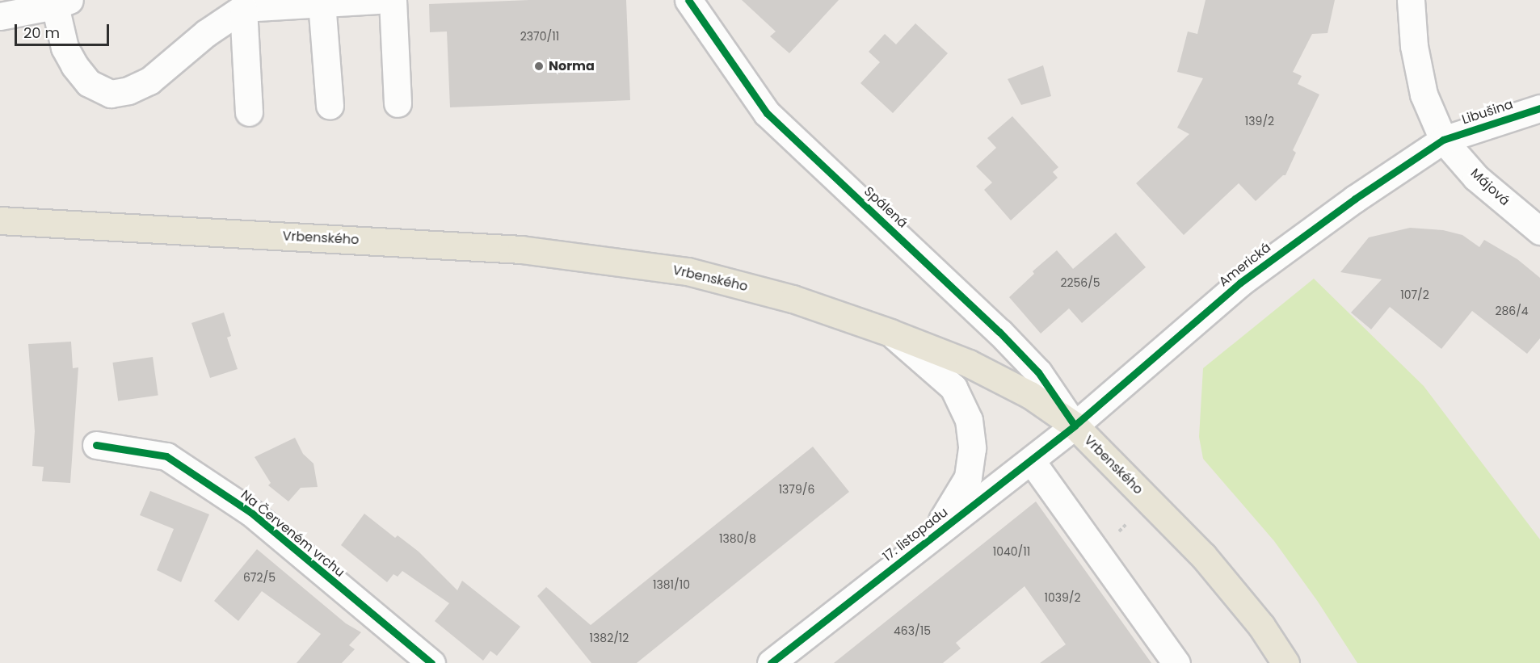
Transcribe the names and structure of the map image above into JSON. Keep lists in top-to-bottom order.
{
  "streets": {
    "main road": ["Vrbenského"],
    "street": [
      "Libušina",
      "Májová",
      "Spálená",
      "Americká",
      "Na Červeném vrchu",
      "17. listopadu"
    ]
  },
  "crossings": [
    ["Libušina", "Májová"],
    ["Libušina", "Americká"],
    ["Májová", "Americká"],
    ["Spálená", "Vrbenského"],
    ["Spálená", "Americká"],
    ["Spálená", "17. listopadu"],
    ["Vrbenského", "Americká"],
    ["Vrbenského", "17. listopadu"],
    ["Americká", "17. listopadu"]
  ],
  "places": ["Norma"],
  "house_numbers": [
    "2370/11",
    "139/2",
    "2256/5",
    "107/2",
    "286/4",
    "1379/6",
    "1380/8",
    "1040/11",
    "672/5",
    "1381/10",
    "1039/2",
    "463/15",
    "1382/12"
  ],
  "scale_bar": "20 m"
}
